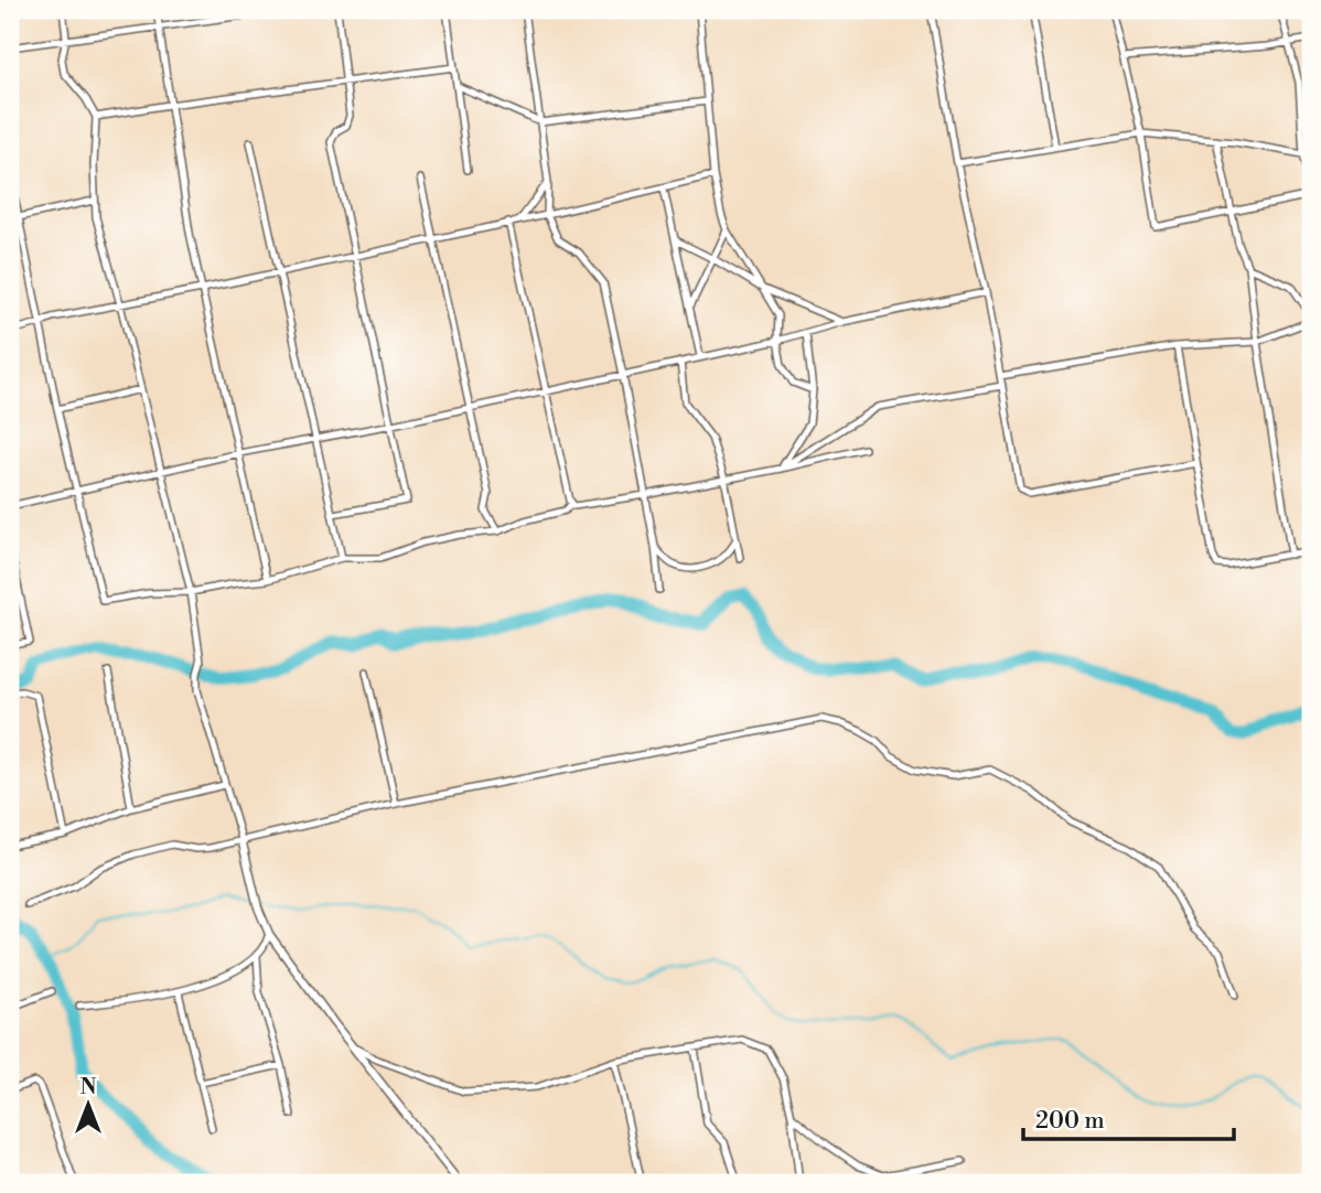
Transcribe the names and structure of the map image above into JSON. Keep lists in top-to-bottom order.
{
  "scale_bar": "200 m",
  "north": "top"
}
